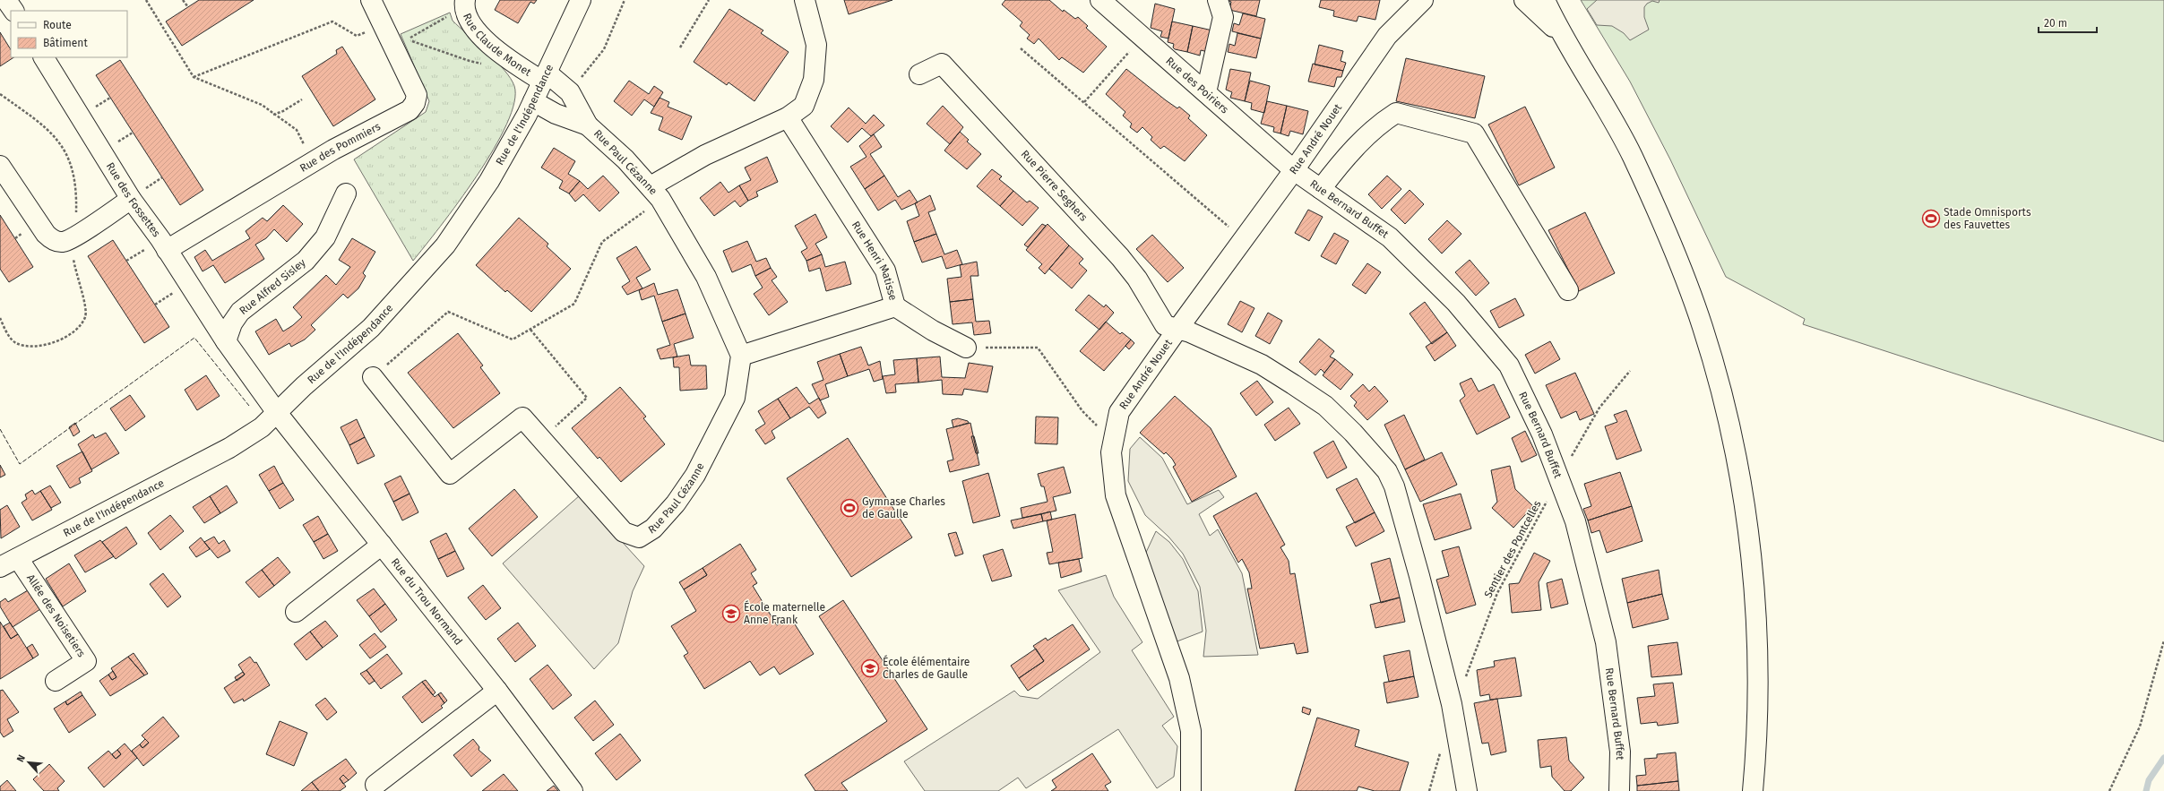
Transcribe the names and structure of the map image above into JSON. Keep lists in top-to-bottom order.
{
  "streets": {
    "street": [
      "Rue Claude Monet",
      "Rue des Poiriers",
      "Rue de l'Indépendance",
      "Rue André Nouet",
      "Rue des Pommiers",
      "Rue Paul Cézanne",
      "Rue Pierre Seghers",
      "Rue des Fossettes",
      "Rue Bernard Buffet",
      "Rue Henri Matisse",
      "Rue Alfred Sisley",
      "Rue du Trou Normand",
      "Allée des Noisetiers"
    ],
    "path": ["Sentier des Pontcelles"]
  },
  "crossings": [
    ["Rue Claude Monet", "Rue de l'Indépendance"],
    ["Rue des Poiriers", "Rue André Nouet"],
    ["Rue des Poiriers", "Rue Bernard Buffet"],
    ["Rue de l'Indépendance", "Rue du Trou Normand"],
    ["Rue de l'Indépendance", "Allée des Noisetiers"],
    ["Rue André Nouet", "Rue Pierre Seghers"],
    ["Rue André Nouet", "Rue Bernard Buffet"],
    ["Rue des Pommiers", "Rue des Fossettes"],
    ["Rue Paul Cézanne", "Rue Henri Matisse"],
    ["Rue des Fossettes", "Rue Alfred Sisley"],
    ["Rue Bernard Buffet", "Sentier des Pontcelles"]
  ],
  "places": {
    "sports": ["Stade Omnisports des Fauvettes", "Gymnase Charles de Gaulle"],
    "school or university": ["École maternelle Anne Frank", "École élémentaire Charles de Gaulle"]
  },
  "legend": ["Route", "Bâtiment"],
  "scale_bar": "20 m",
  "north": "top left"
}
